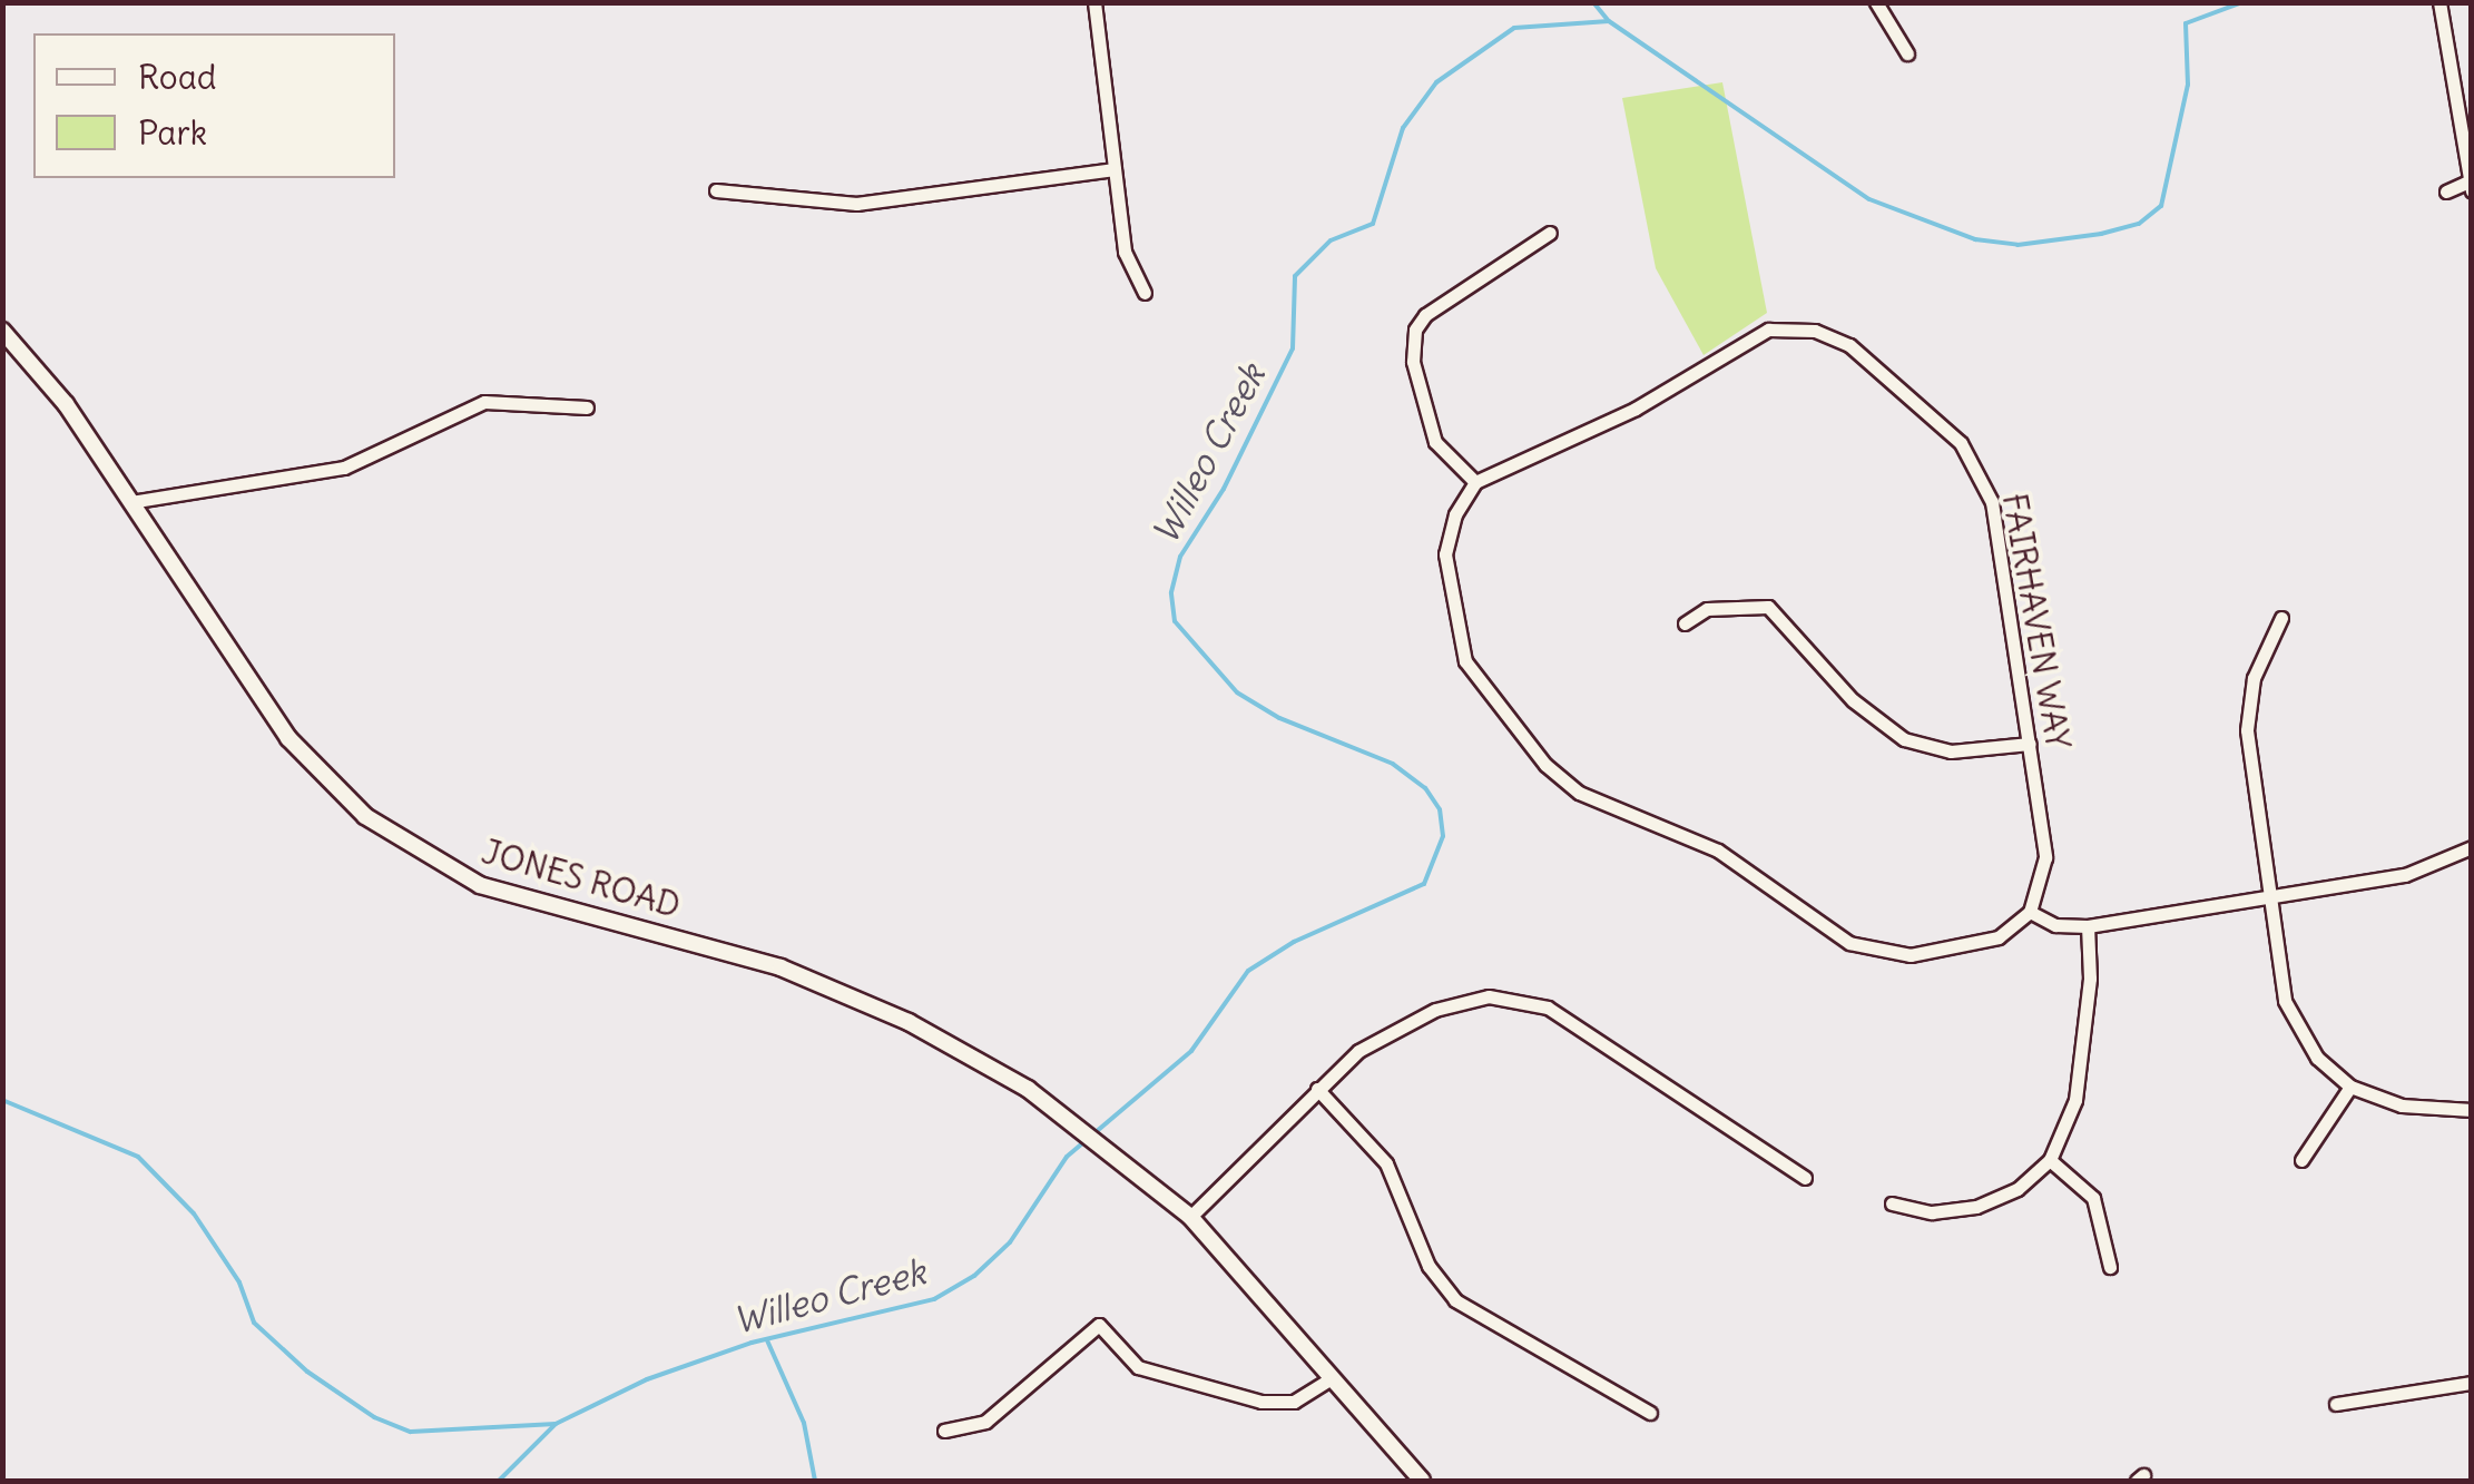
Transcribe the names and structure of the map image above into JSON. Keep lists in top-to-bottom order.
{
  "streets": {
    "street": ["FAIRHAVEN WAY", "JONES ROAD"]
  },
  "water": ["Willeo Creek"],
  "legend": ["Road", "Park"]
}
